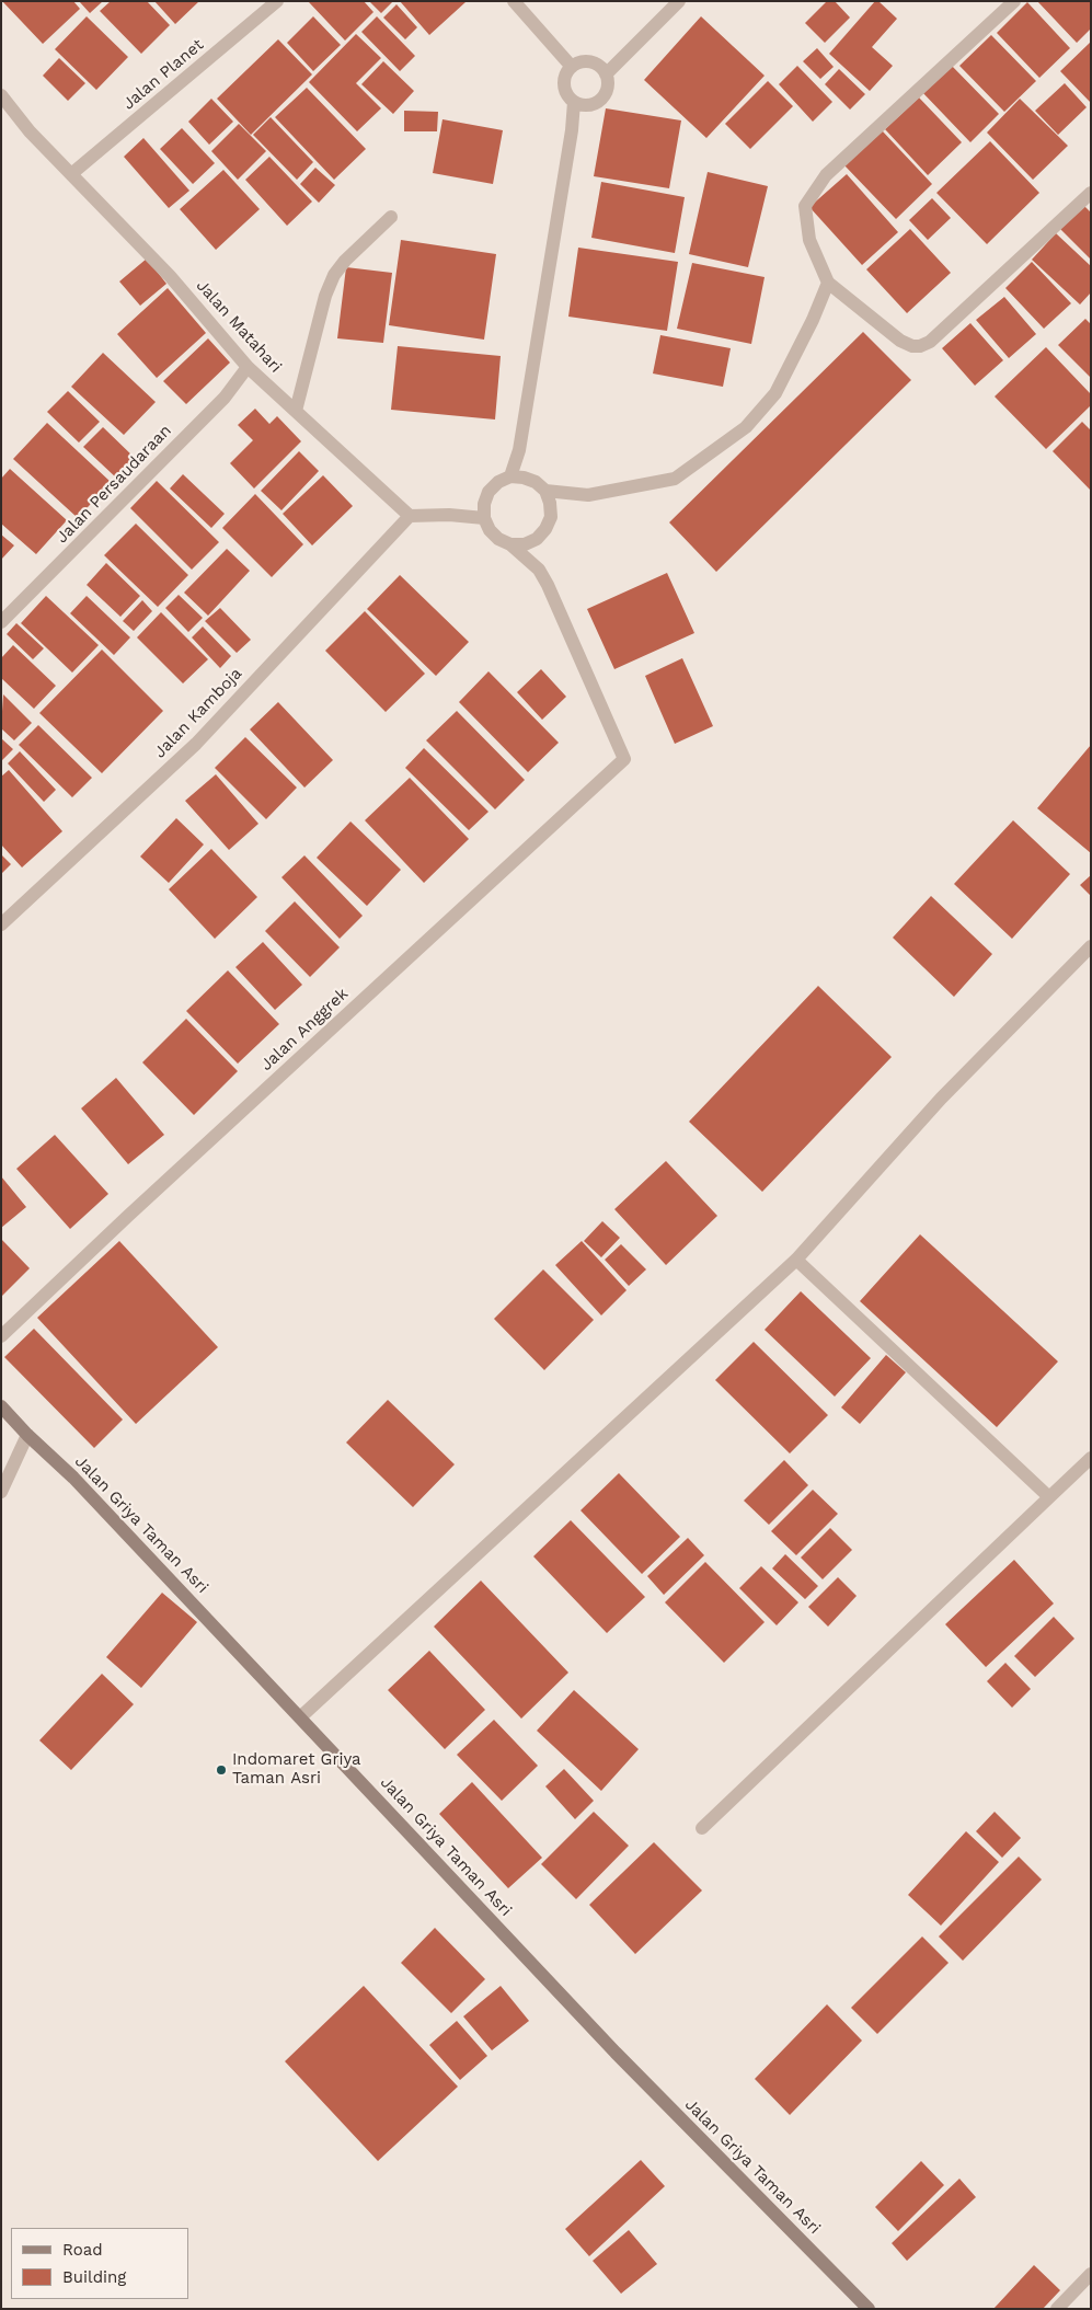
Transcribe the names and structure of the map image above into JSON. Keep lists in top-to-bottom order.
{
  "streets": {
    "street": [
      "Jalan Planet",
      "Jalan Matahari",
      "Jalan Persaudaraan",
      "Jalan Kamboja",
      "Jalan Anggrek",
      "Jalan Griya Taman Asri"
    ]
  },
  "crossings": [
    ["Jalan Planet", "Jalan Matahari"],
    ["Jalan Matahari", "Jalan Persaudaraan"],
    ["Jalan Matahari", "Jalan Kamboja"]
  ],
  "places": ["Indomaret Griya Taman Asri"],
  "legend": ["Road", "Building"]
}
